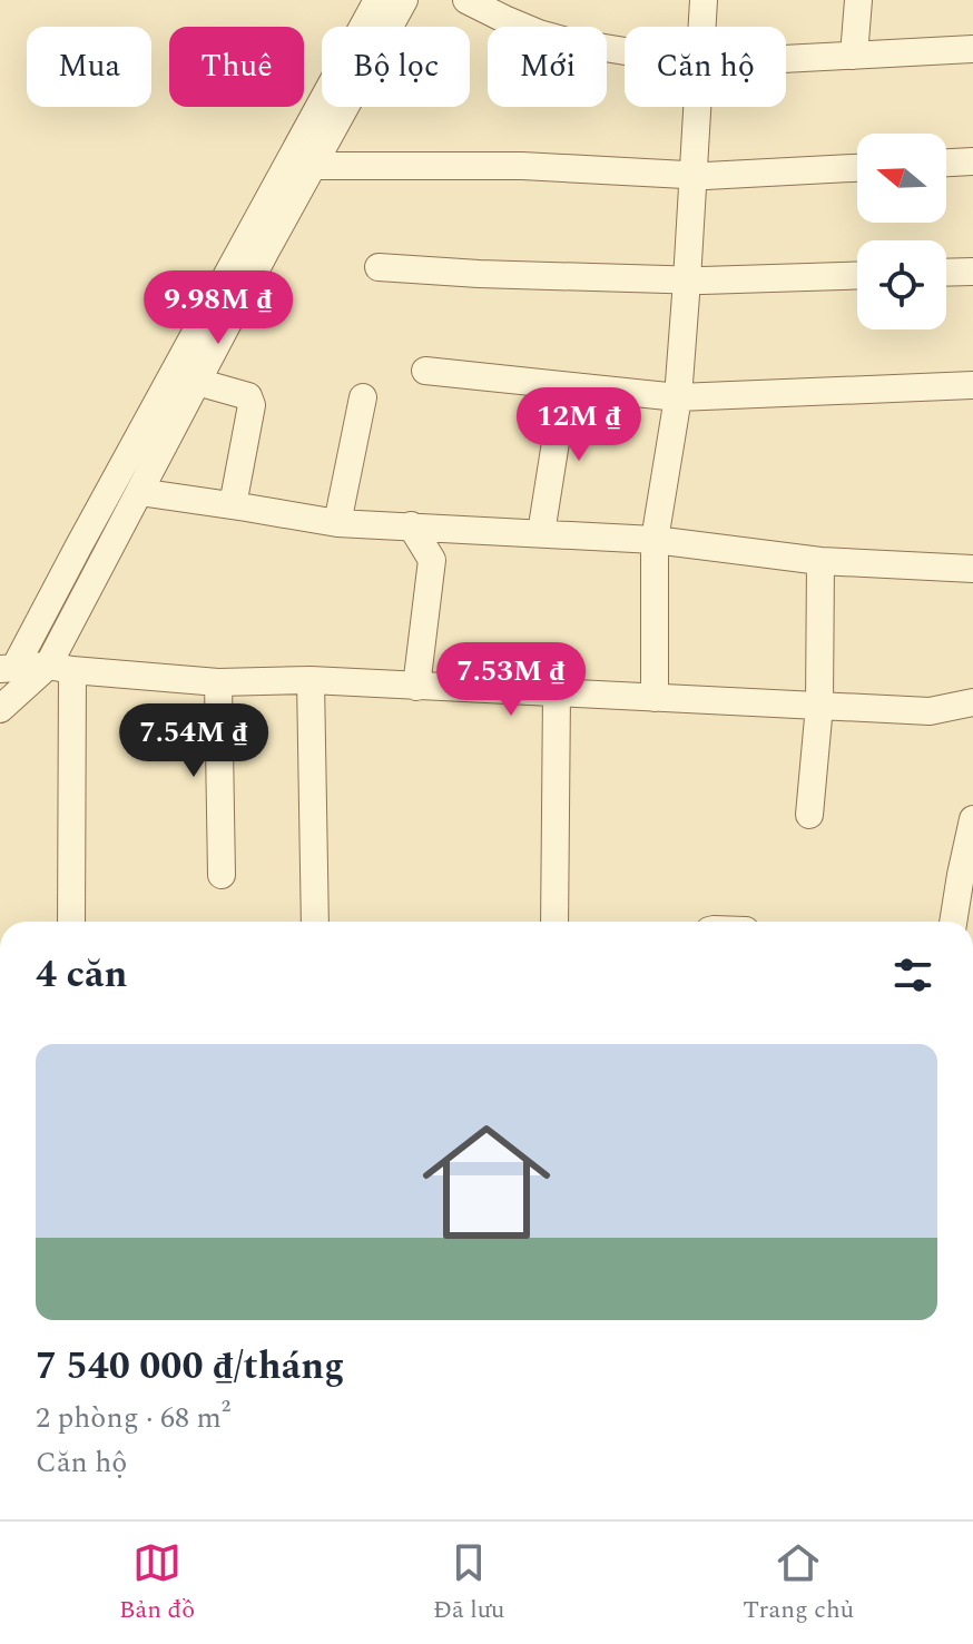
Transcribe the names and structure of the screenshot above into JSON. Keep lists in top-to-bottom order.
{
  "north": "left",
  "page": {
    "chip": [
      "Mua",
      "Thuê",
      "Bộ lọc",
      "Mới",
      "Căn hộ"
    ],
    "price": [
      "9.98M ₫",
      "12M ₫",
      "7.53M ₫",
      "7.54M ₫"
    ],
    "heading": "4 căn",
    "list": [
      {
        "name": "7 540 000 ₫/tháng",
        "note": "2 phòng · 68 m² · Căn hộ"
      }
    ],
    "tabs": ["Bản đồ", "Đã lưu", "Trang chủ"]
  }
}
